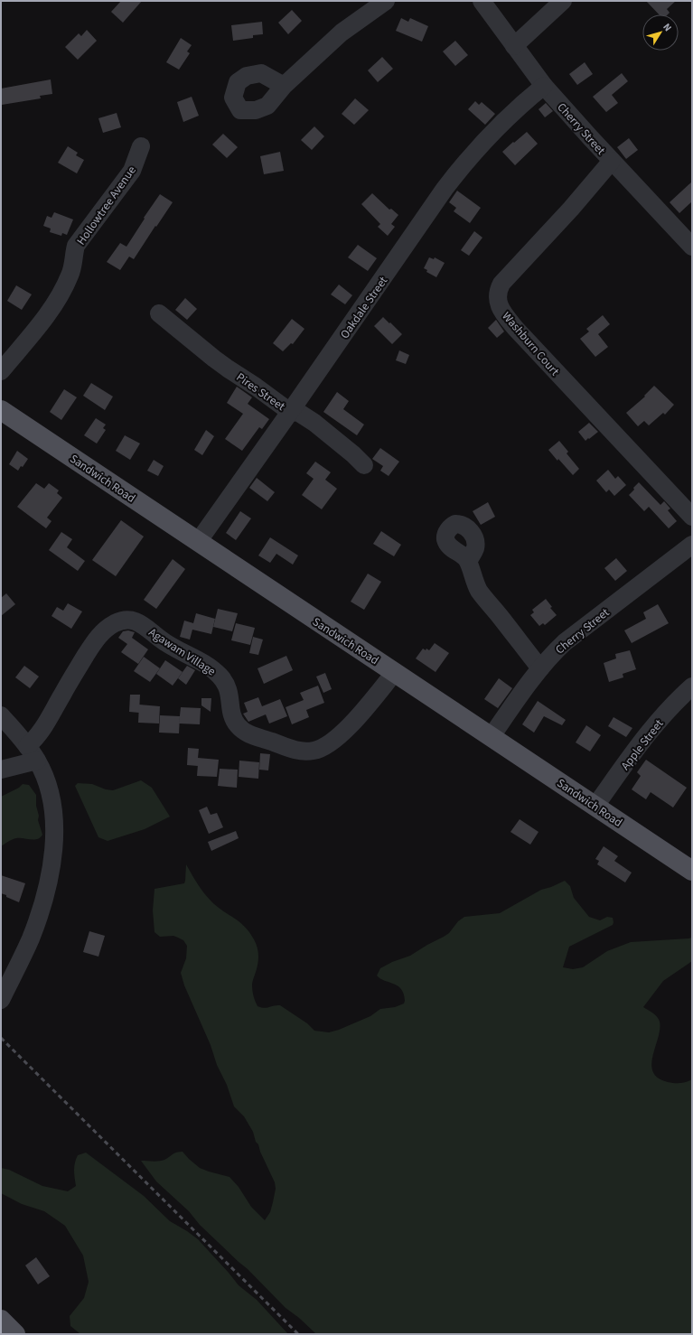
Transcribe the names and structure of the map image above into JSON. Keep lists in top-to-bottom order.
{
  "streets": {
    "main road": ["Sandwich Road"],
    "street": [
      "Cherry Street",
      "Hollowtree Avenue",
      "Oakdale Street",
      "Washburn Court",
      "Pires Street",
      "Agawam Village",
      "Apple Street"
    ]
  },
  "crossings": [
    ["Cherry Street", "Oakdale Street"],
    ["Cherry Street", "Washburn Court"],
    ["Cherry Street", "Sandwich Road"],
    ["Oakdale Street", "Pires Street"],
    ["Oakdale Street", "Sandwich Road"],
    ["Sandwich Road", "Agawam Village"],
    ["Sandwich Road", "Apple Street"]
  ],
  "north": "top right"
}
